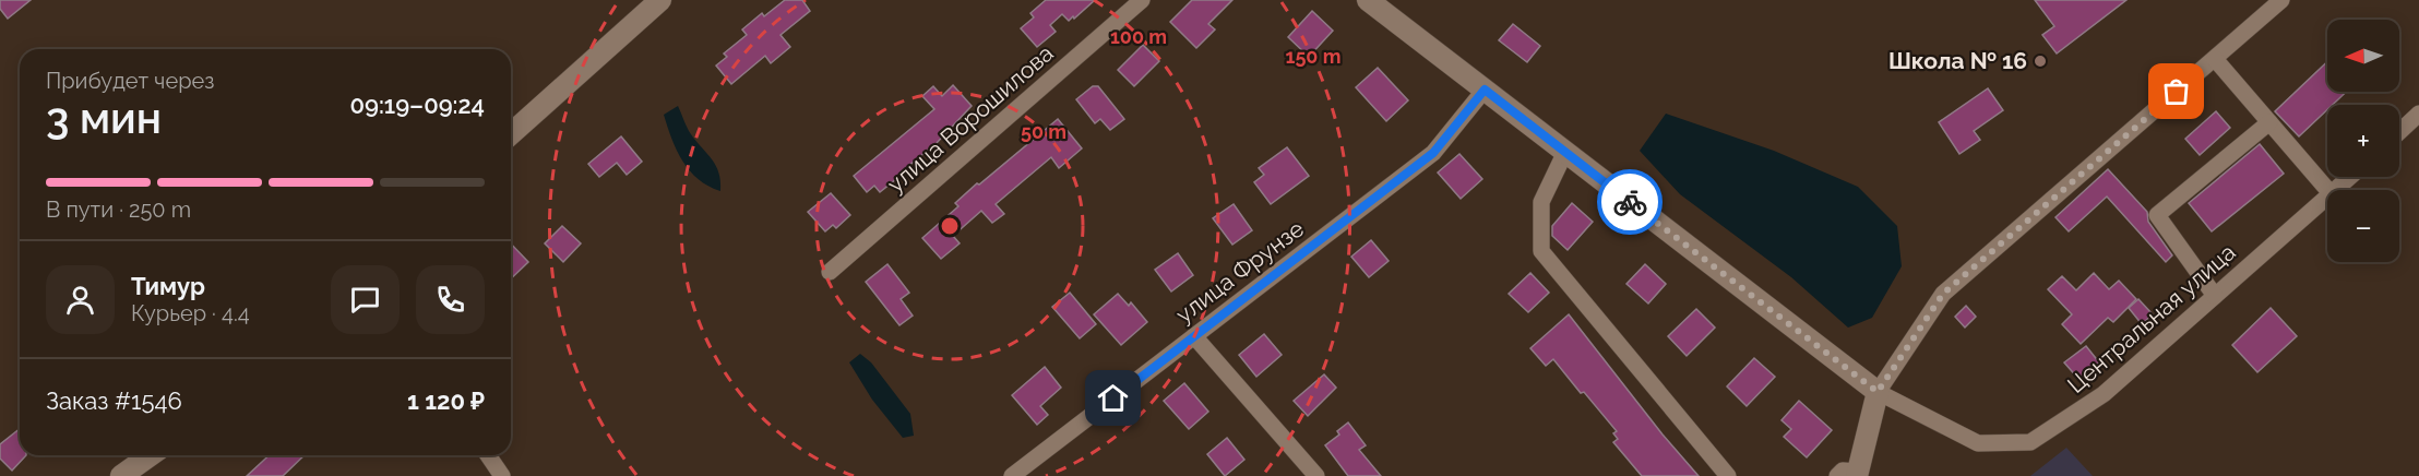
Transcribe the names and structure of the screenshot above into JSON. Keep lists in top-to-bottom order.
{
  "streets": {
    "street": ["улица Ворошилова", "улица Фрунзе", "Центральная улица"]
  },
  "places": ["Школа № 16"],
  "north": "left",
  "page": {
    "map_buttons": ["+", "−"],
    "heading": ["3 мин", "Прибудет через", "09:19–09:24"],
    "panel": [
      "Тимур",
      "Курьер · 4.4",
      "Заказ #1546",
      "1 120 ₽"
    ],
    "bar": "В пути · 250 m"
  },
  "rings": ["100 m", "150 m", "50 m"]
}
